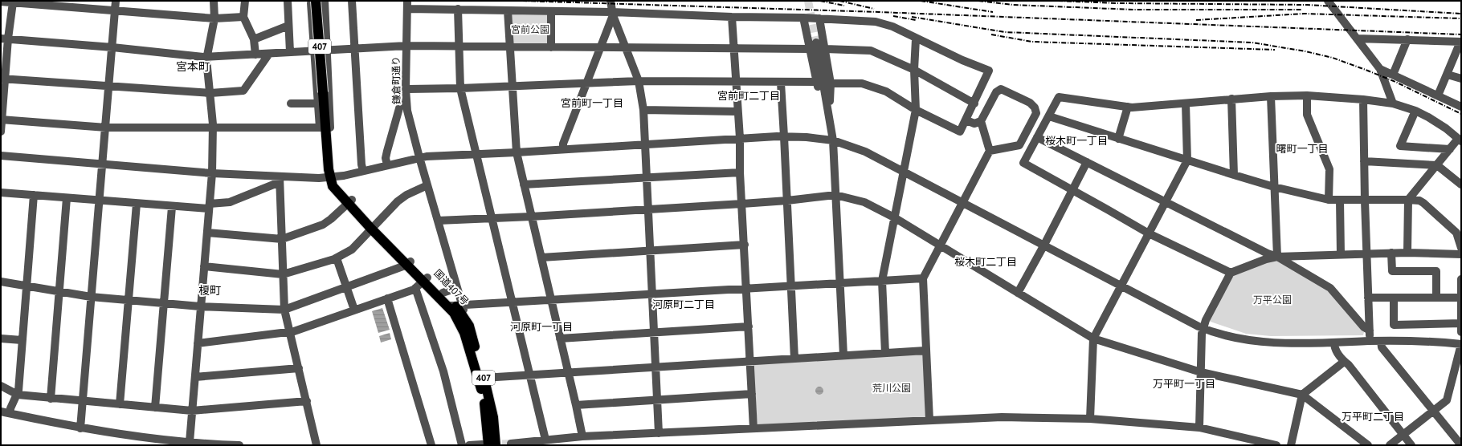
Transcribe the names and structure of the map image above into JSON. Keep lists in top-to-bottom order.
{
  "streets": {
    "highway": ["407", "国道407号"],
    "street": ["鎌倉町通り"]
  },
  "crossings": [
    ["407", "鎌倉町通り"],
    ["407", "国道407号"],
    ["鎌倉町通り", "国道407号"]
  ],
  "districts": [
    "宮本町",
    "宮前町二丁目",
    "宮前町一丁目",
    "桜木町一丁目",
    "曙町一丁目",
    "桜木町二丁目",
    "榎町",
    "河原町二丁目",
    "河原町一丁目",
    "万平町一丁目",
    "万平町二丁目"
  ],
  "parks": ["宮前公園", "万平公園", "荒川公園"]
}
